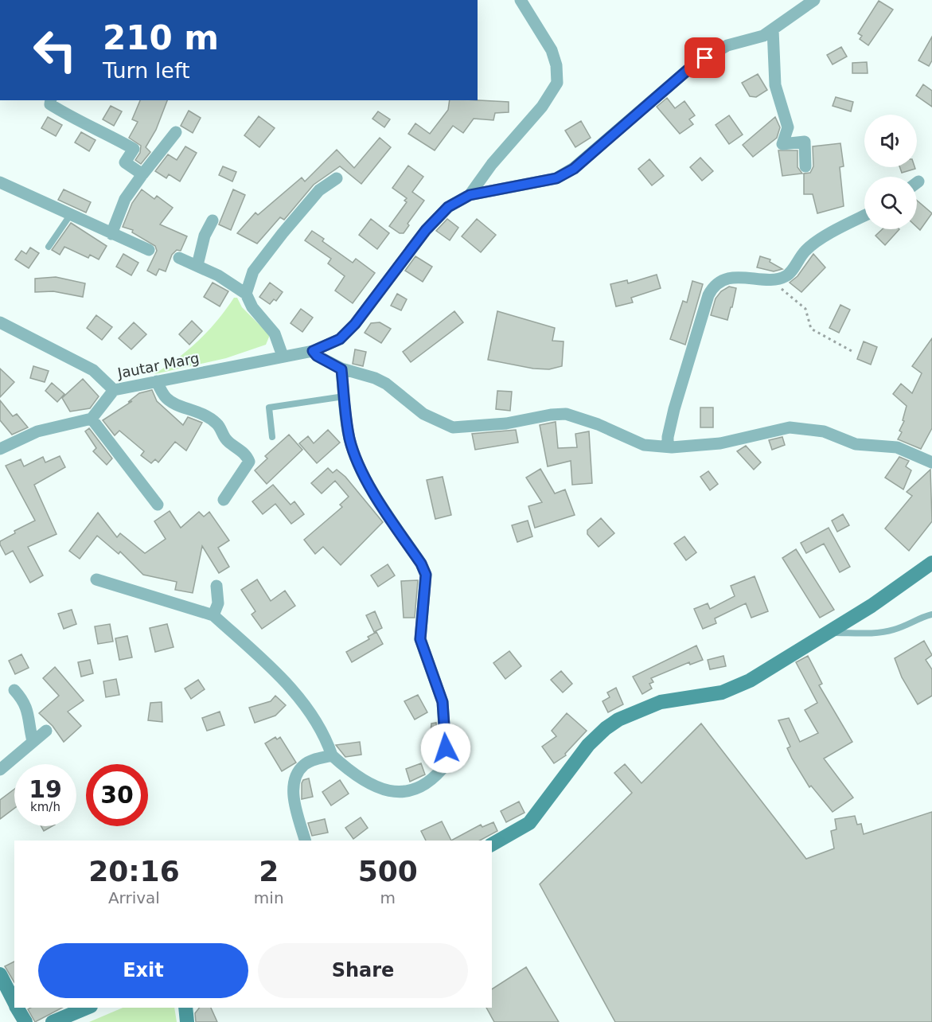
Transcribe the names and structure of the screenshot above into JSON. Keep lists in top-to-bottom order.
{
  "streets": {
    "street": ["Jautar Marg"]
  },
  "page": {
    "turn": ["210 m", "Turn left"],
    "speed": "19 km/h",
    "limit": "30",
    "eta": [
      "20:16",
      "Arrival",
      "2",
      "min",
      "500",
      "m"
    ],
    "buttons": ["Exit", "Share"]
  }
}
